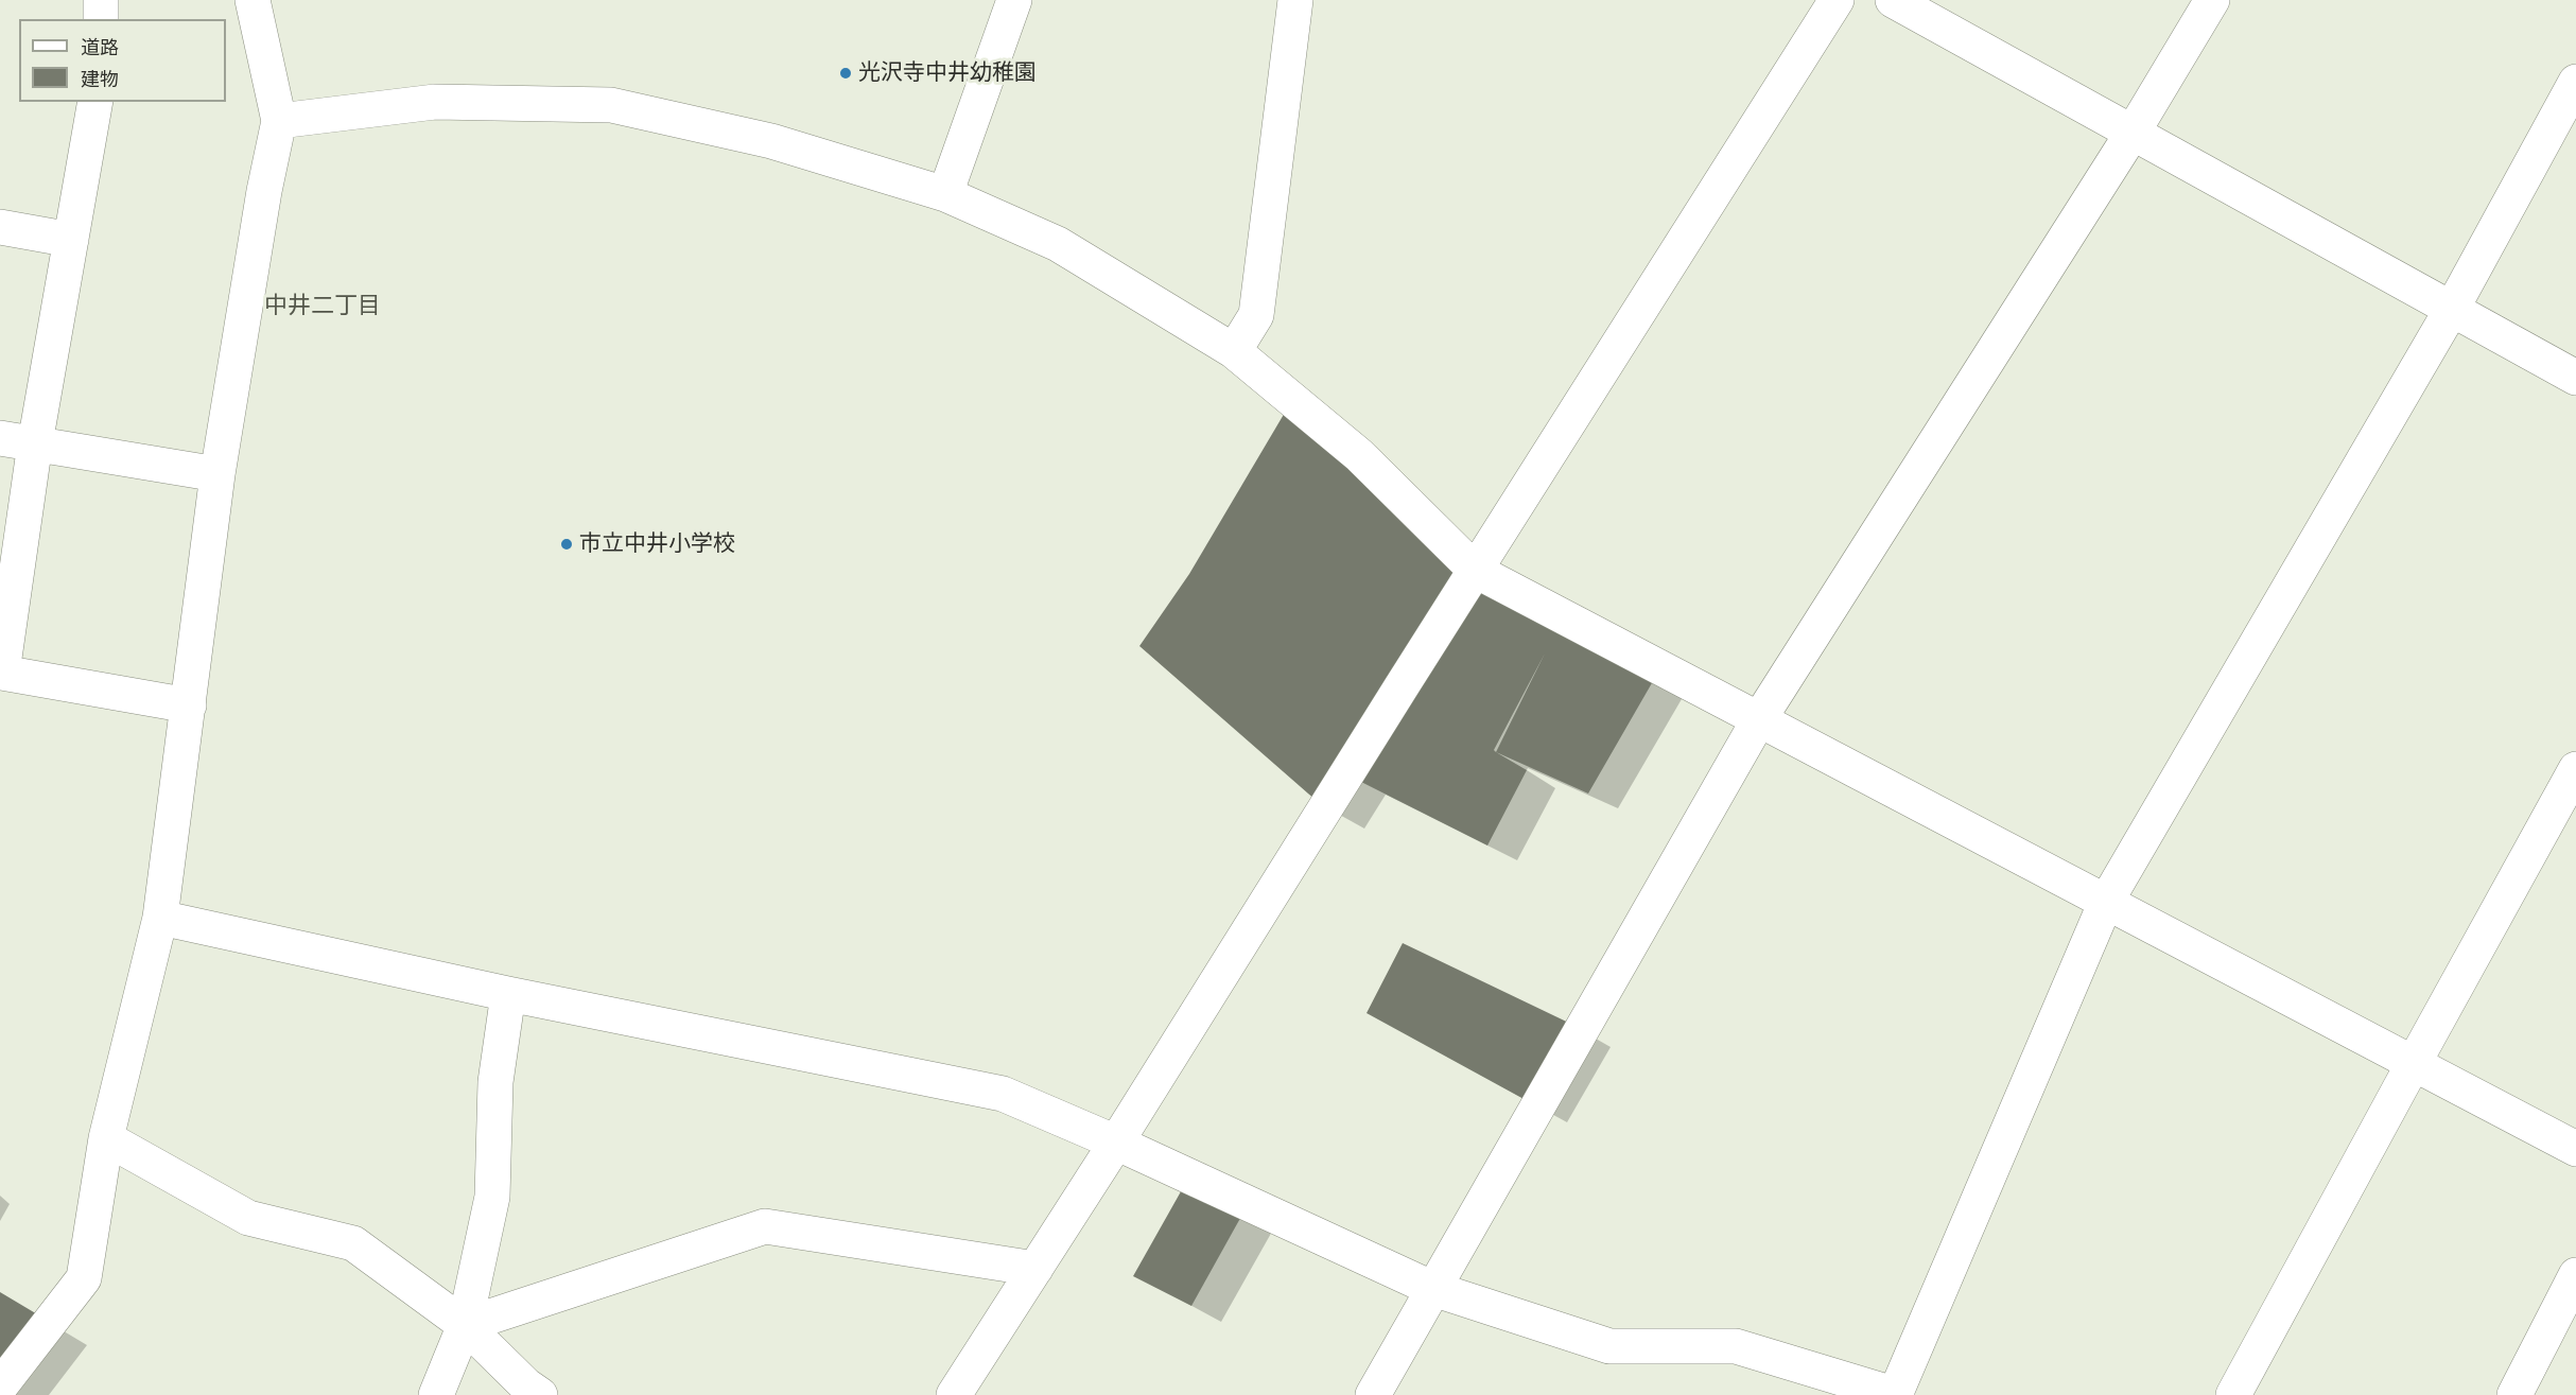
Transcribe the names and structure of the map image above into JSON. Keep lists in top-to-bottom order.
{
  "districts": ["中井二丁目"],
  "places": ["光沢寺中井幼稚園", "市立中井小学校"],
  "legend": ["道路", "建物"]
}
